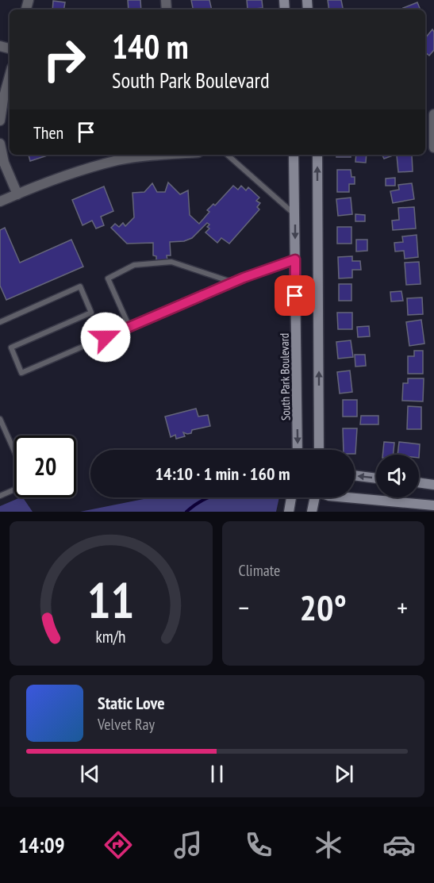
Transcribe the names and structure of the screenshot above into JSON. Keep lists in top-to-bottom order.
{
  "streets": {
    "street": ["South Park Boulevard"]
  },
  "page": {
    "turn": ["140 m", "South Park Boulevard"],
    "then": "Then",
    "limit": "20",
    "trip": "14:10 · 1 min · 160 m",
    "tile": "Climate",
    "heat": ["−", "20°", "+"],
    "song": ["Static Love", "Velvet Ray"],
    "tabs": "14:09",
    "gauge": ["11", "km/h"]
  }
}
